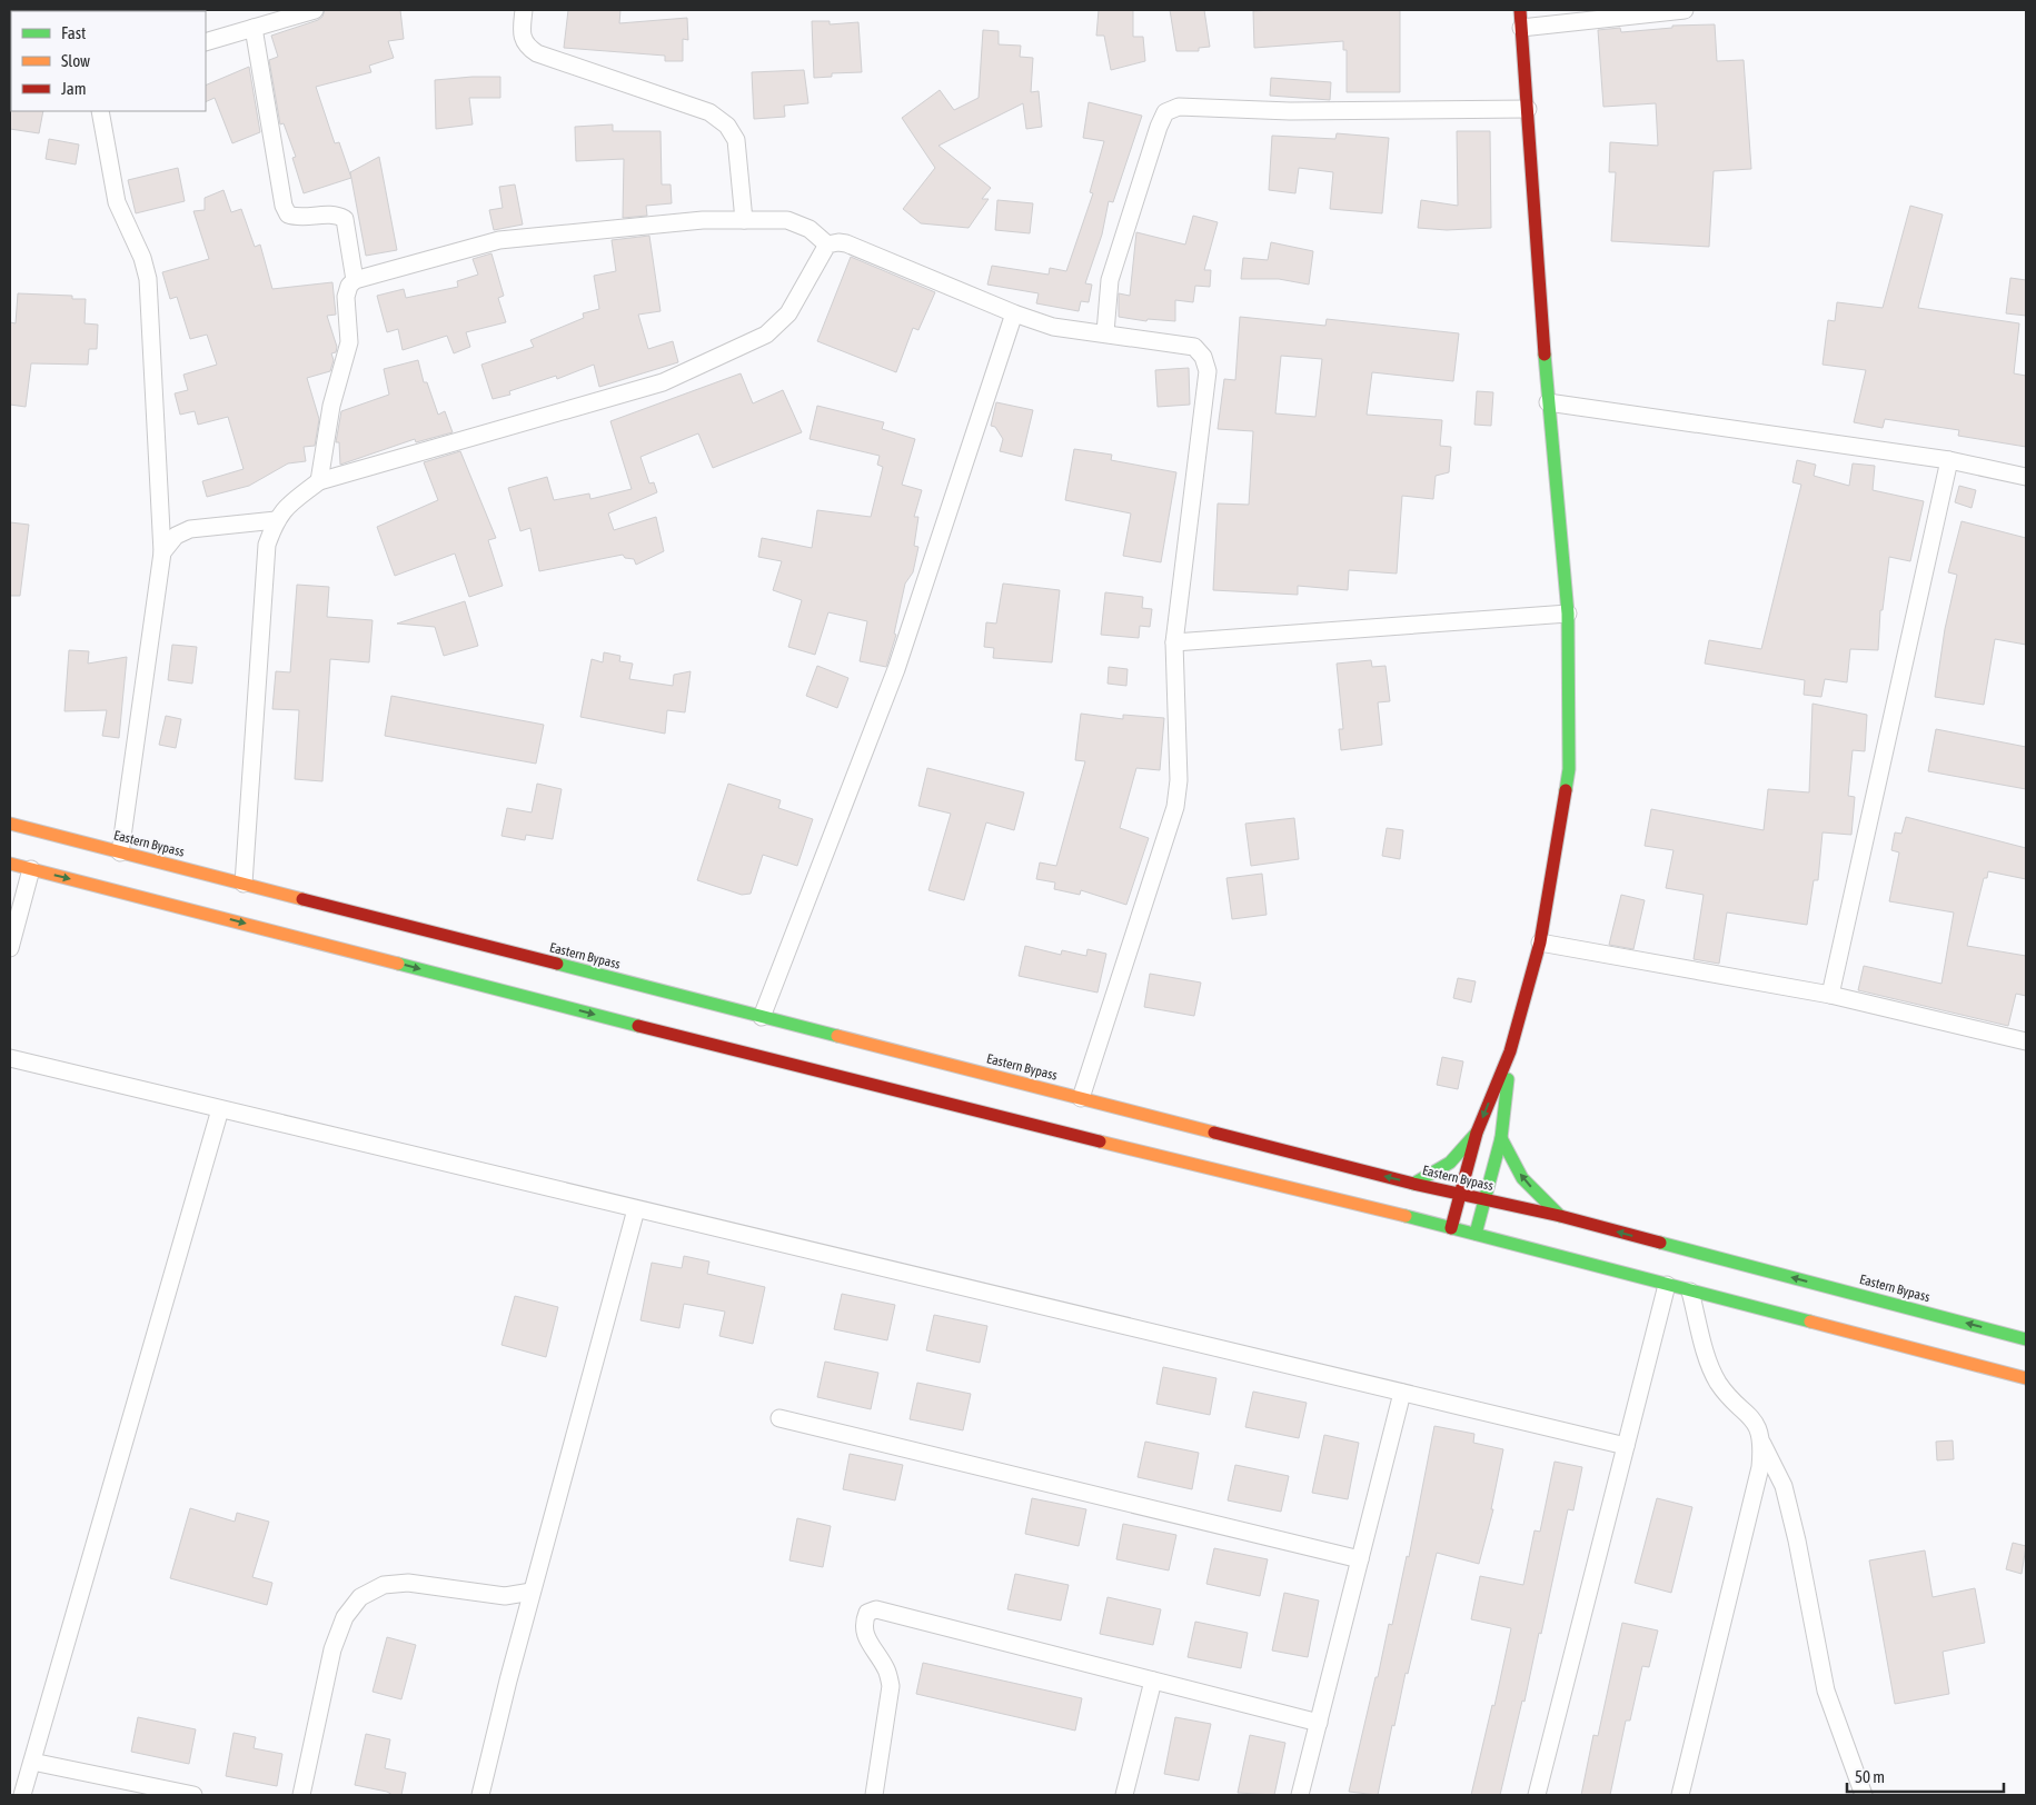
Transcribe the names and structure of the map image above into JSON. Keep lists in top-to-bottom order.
{
  "streets": {
    "main road": ["Eastern Bypass"]
  },
  "legend": ["Fast", "Slow", "Jam"],
  "scale_bar": "50 m"
}
